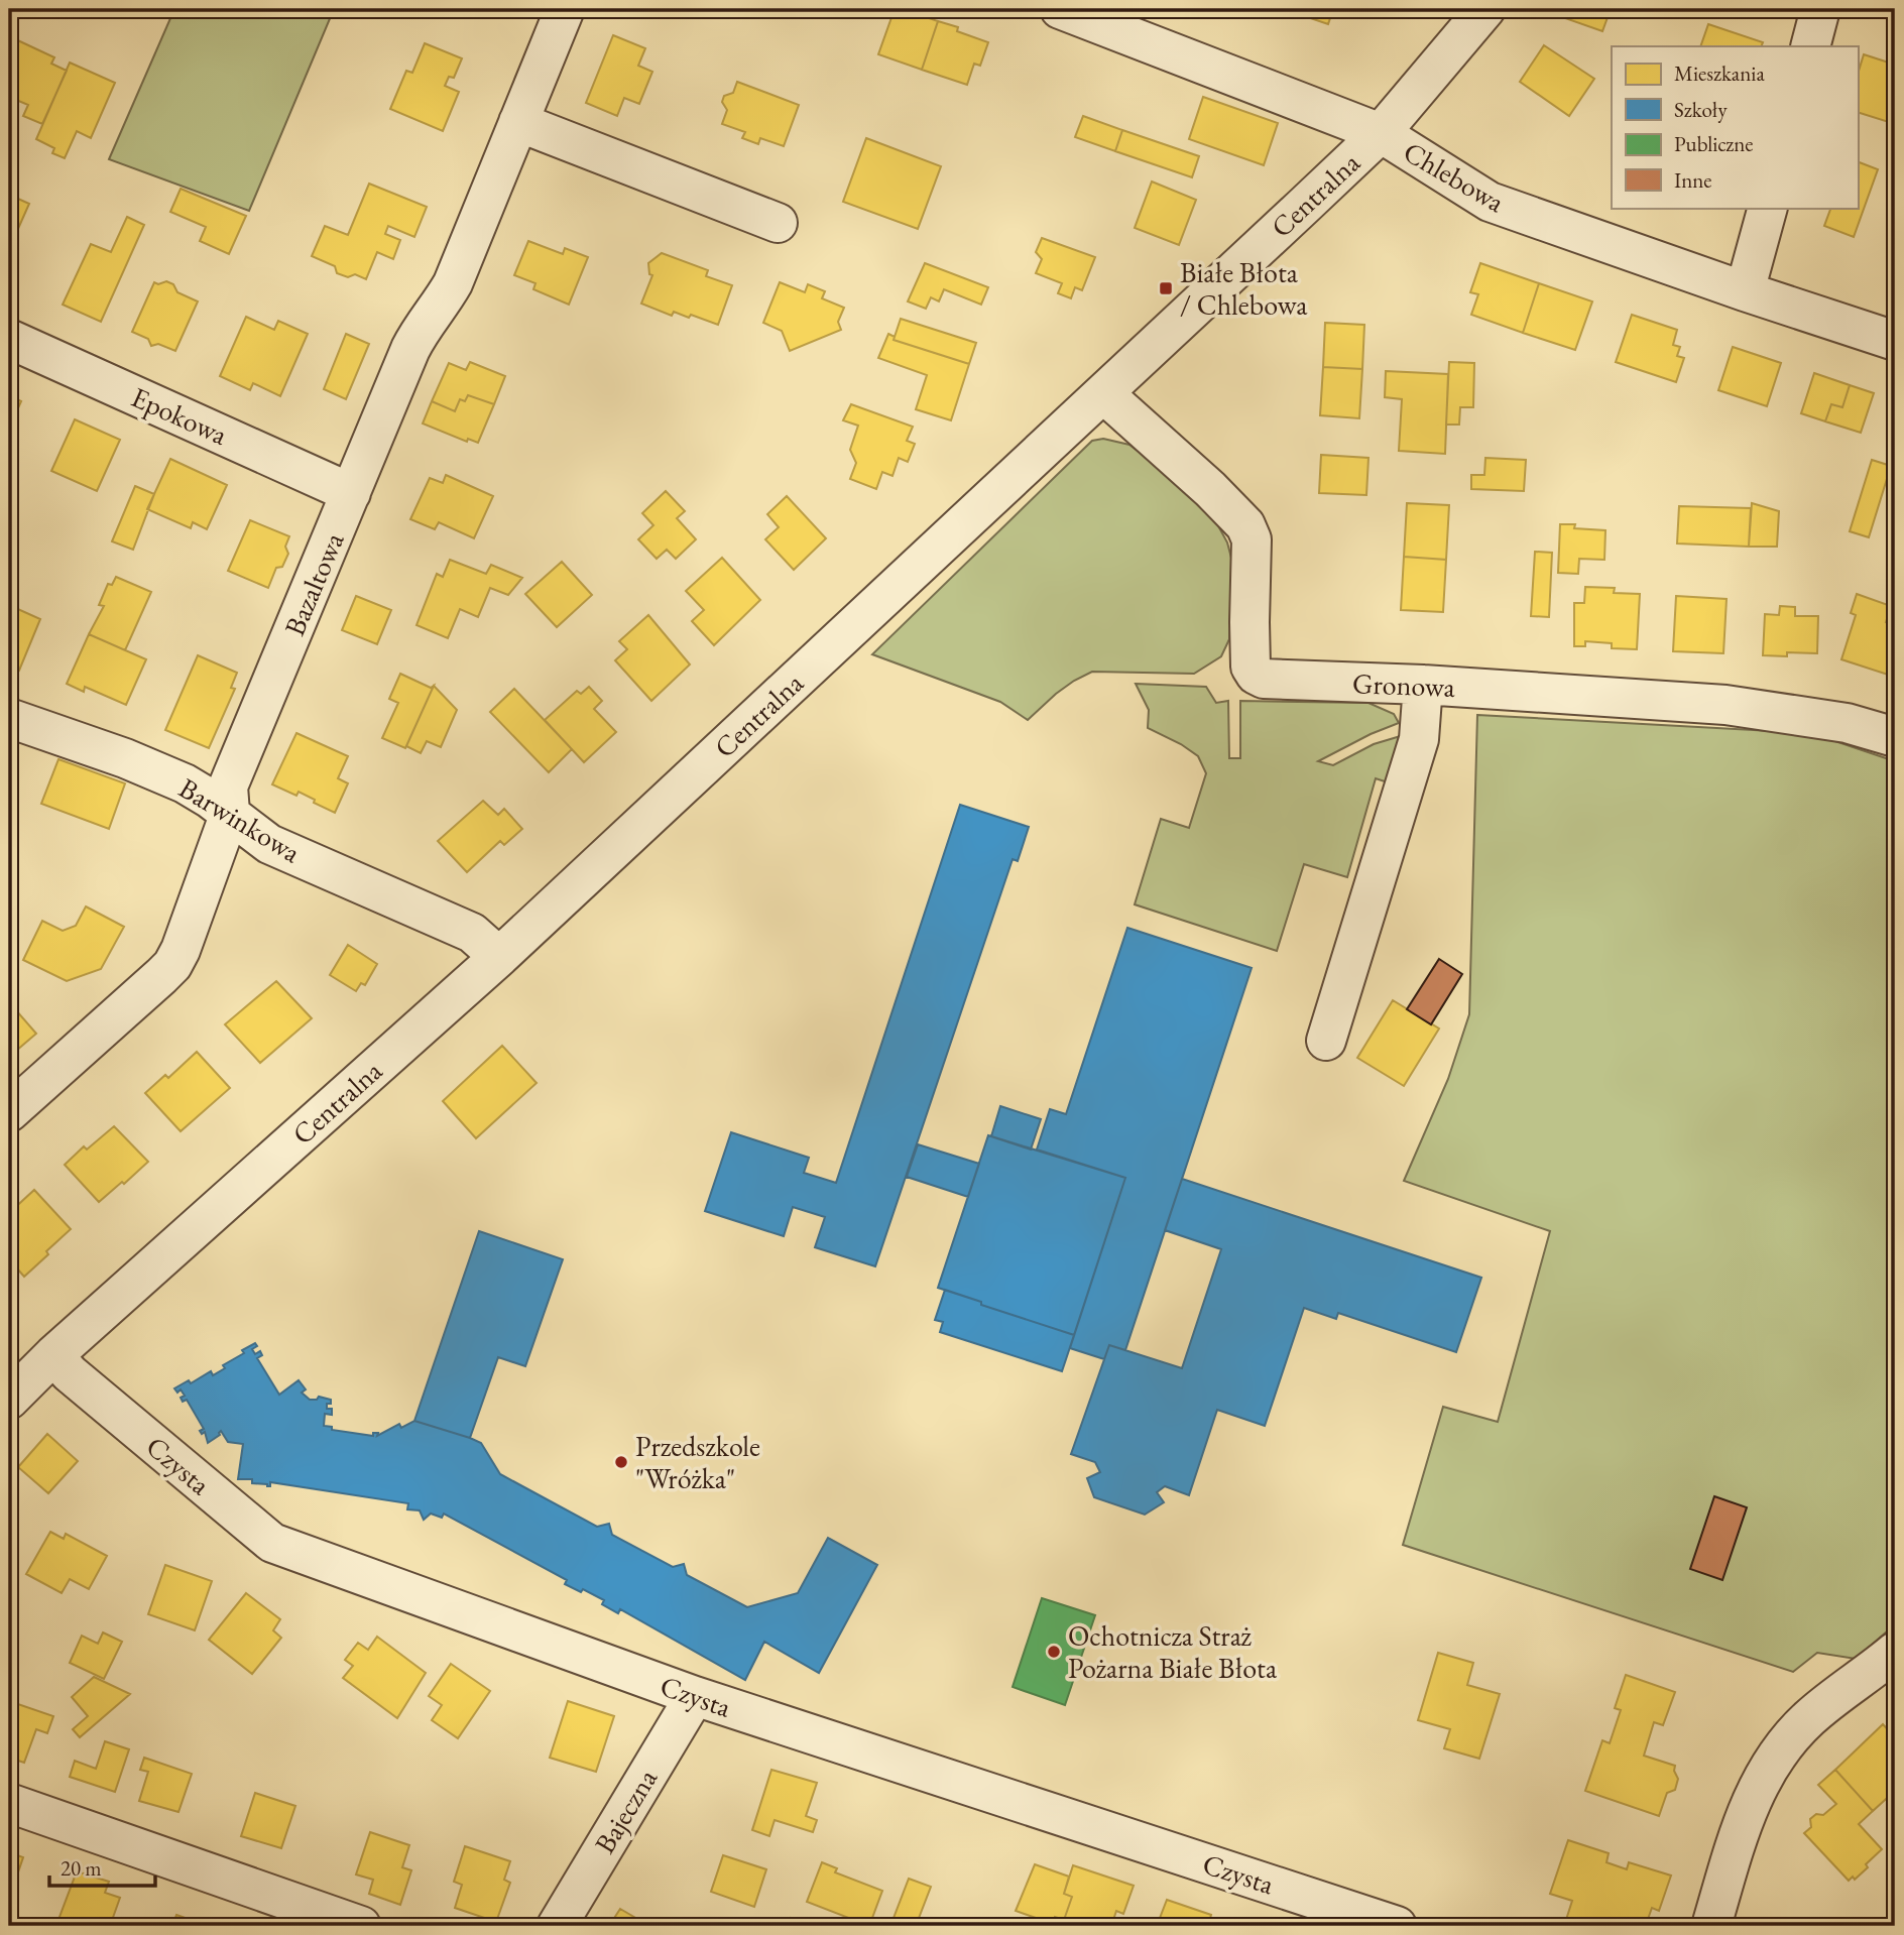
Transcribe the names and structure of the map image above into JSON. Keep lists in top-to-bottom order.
{
  "streets": {
    "street": [
      "Chlebowa",
      "Centralna",
      "Epokowa",
      "Bazaltowa",
      "Gronowa",
      "Barwinkowa",
      "Czysta",
      "Bajeczna"
    ]
  },
  "crossings": [
    ["Chlebowa", "Centralna"],
    ["Centralna", "Gronowa"],
    ["Centralna", "Barwinkowa"],
    ["Centralna", "Czysta"],
    ["Epokowa", "Bazaltowa"],
    ["Bazaltowa", "Barwinkowa"],
    ["Czysta", "Bajeczna"]
  ],
  "places": {
    "transit": ["Białe Błota / Chlebowa"],
    "other": ["Przedszkole \"Wróżka\"", "Ochotnicza Straż Pożarna Białe Błota"]
  },
  "legend": [
    "Mieszkania",
    "Szkoły",
    "Publiczne",
    "Inne"
  ],
  "scale_bar": "20 m"
}
